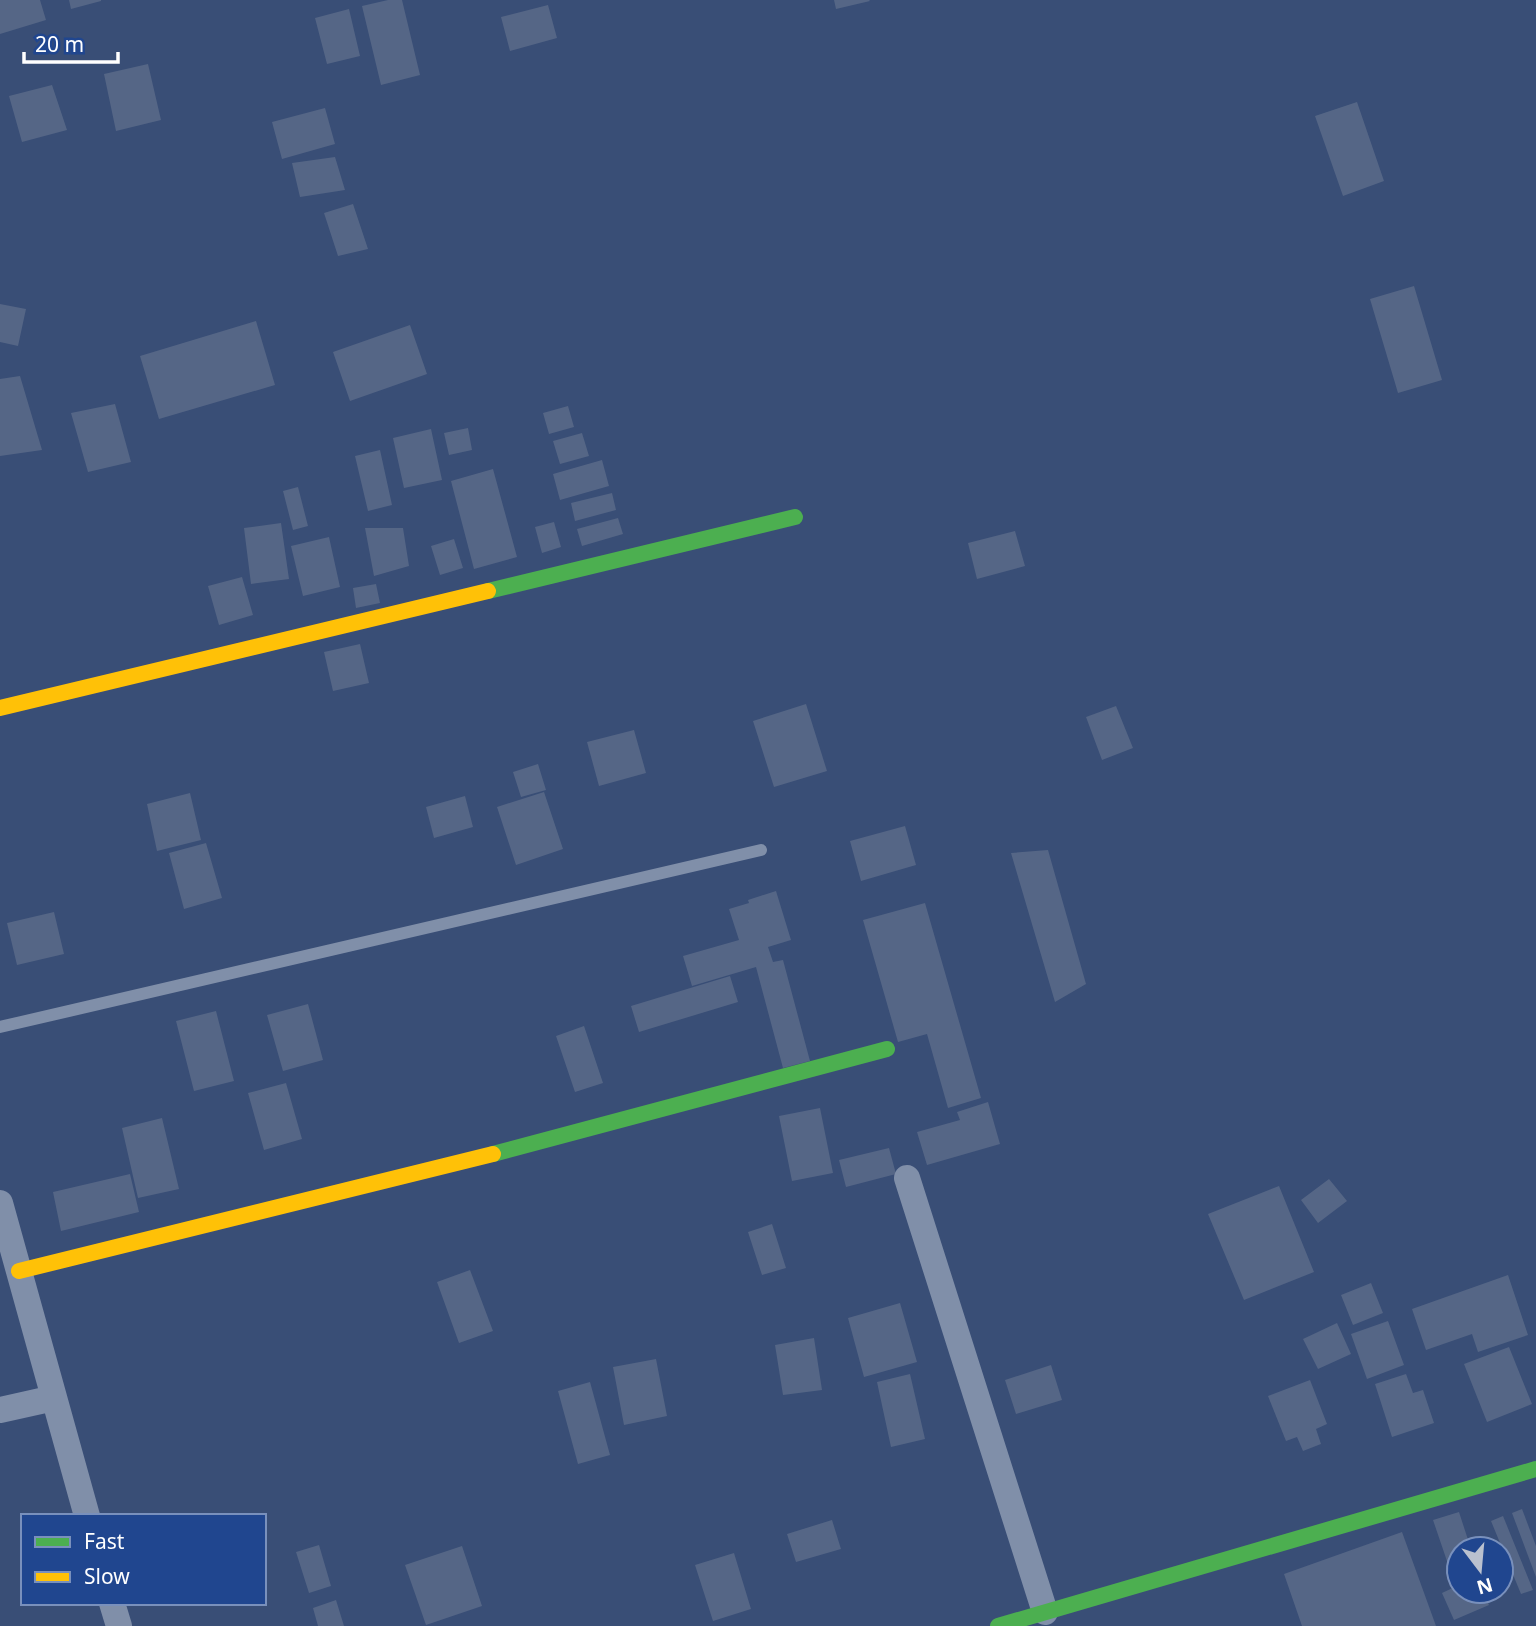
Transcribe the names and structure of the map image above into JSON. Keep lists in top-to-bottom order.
{
  "legend": ["Fast", "Slow"],
  "scale_bar": "20 m",
  "north": "bottom"
}
